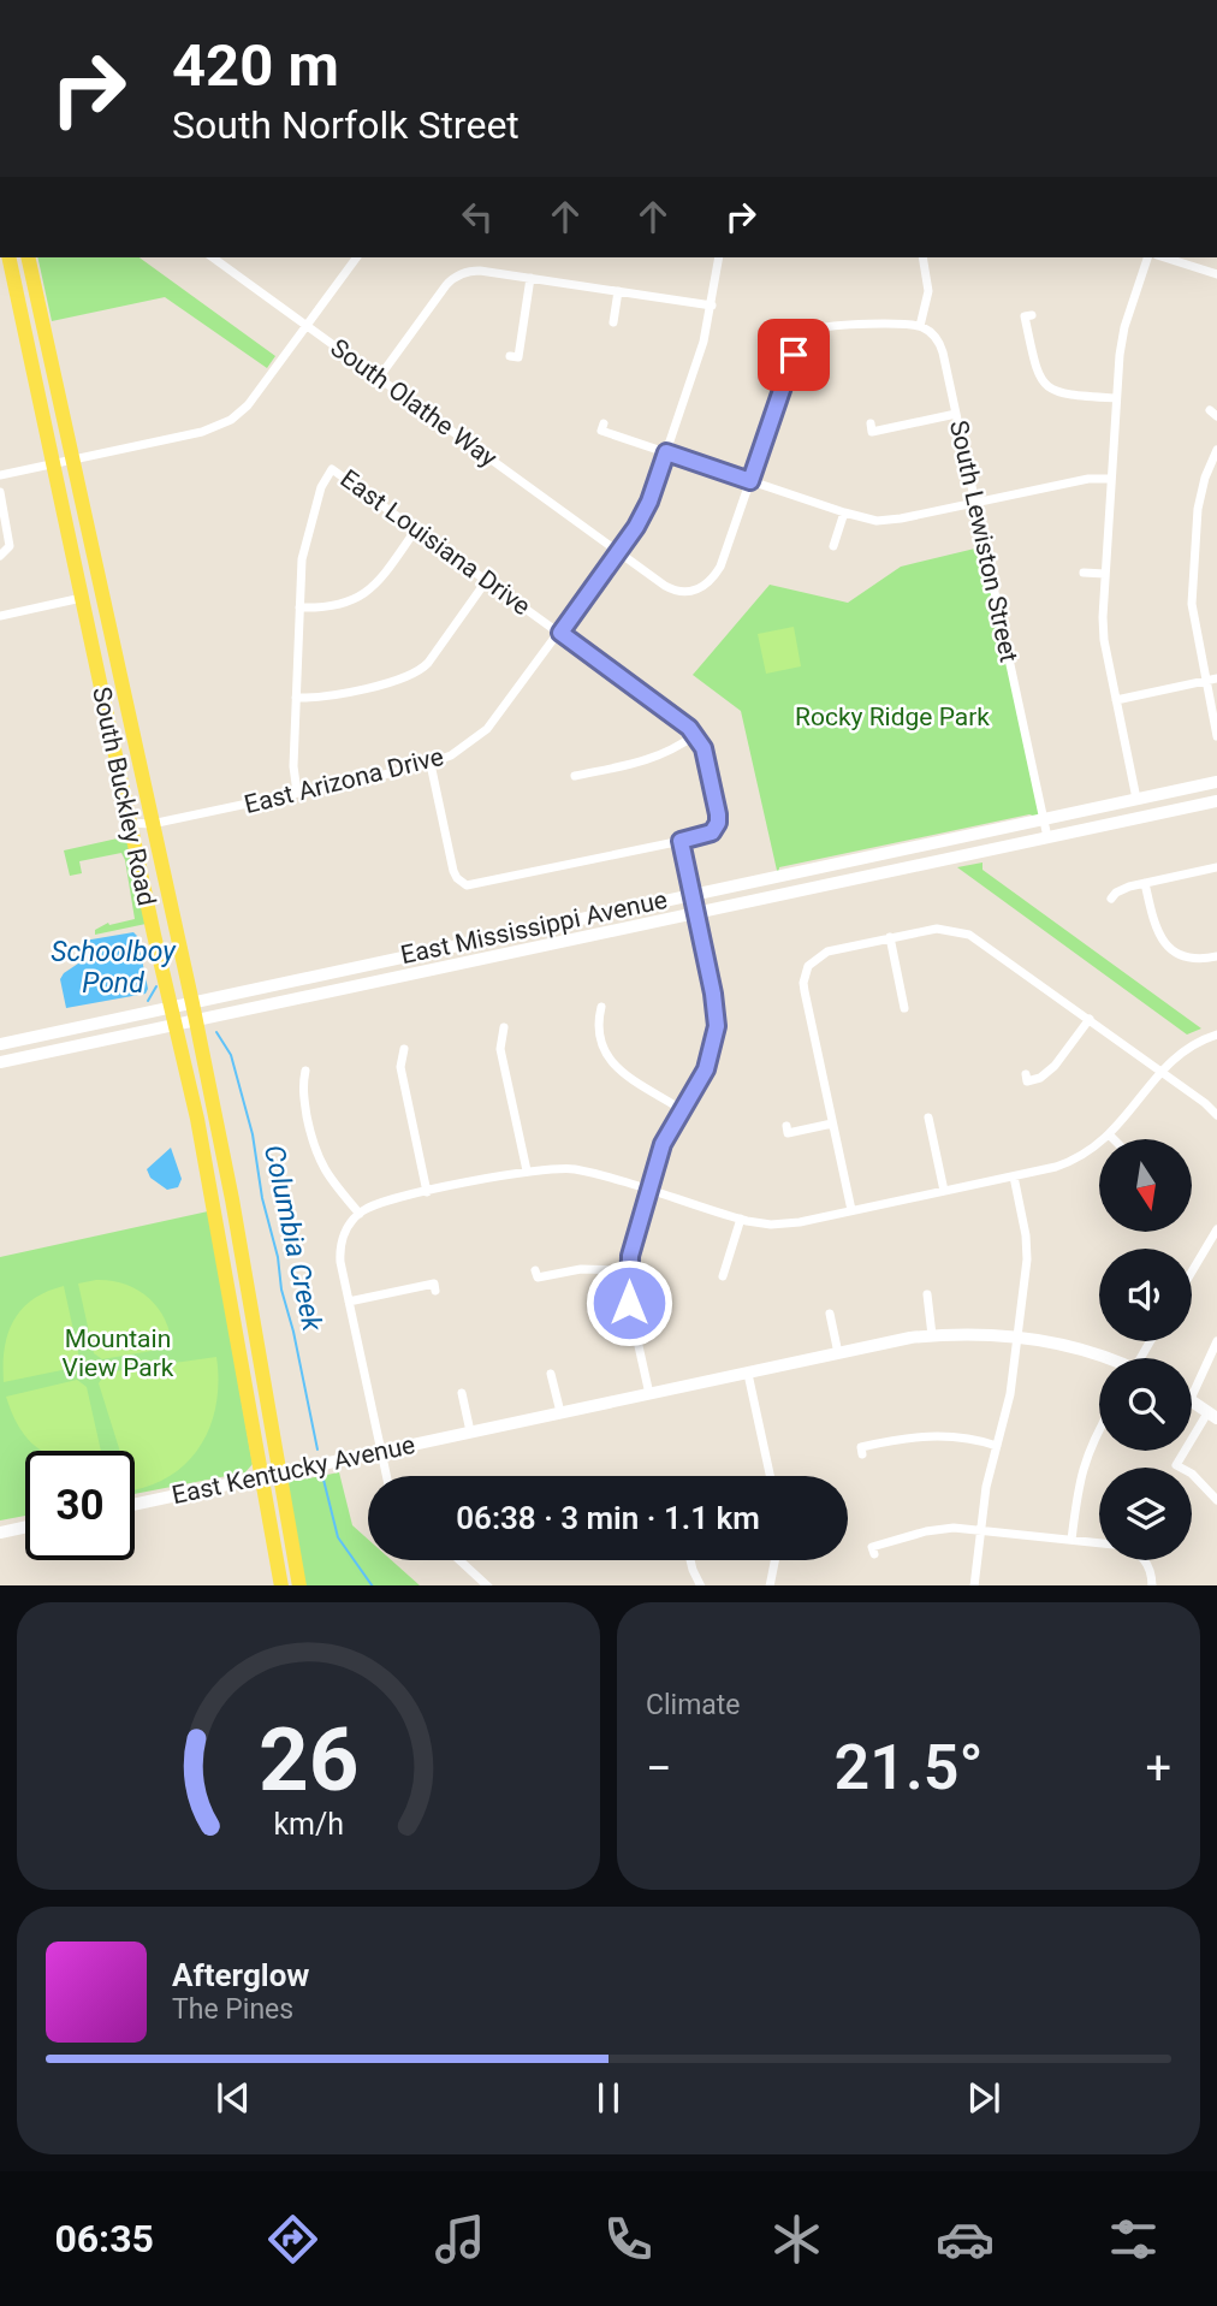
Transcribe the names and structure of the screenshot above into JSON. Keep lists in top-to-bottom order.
{
  "streets": {
    "main road": ["South Buckley Road", "East Mississippi Avenue", "East Kentucky Avenue"],
    "street": [
      "South Olathe Way",
      "South Lewiston Street",
      "East Louisiana Drive",
      "East Arizona Drive"
    ]
  },
  "crossings": [
    ["South Olathe Way", "South Lewiston Street"],
    ["South Olathe Way", "East Arizona Drive"],
    ["South Lewiston Street", "East Mississippi Avenue"],
    ["East Louisiana Drive", "East Arizona Drive"],
    ["East Arizona Drive", "South Buckley Road"],
    ["South Buckley Road", "East Mississippi Avenue"],
    ["South Buckley Road", "East Kentucky Avenue"]
  ],
  "water": ["Schoolboy Pond", "Columbia Creek"],
  "parks": ["Rocky Ridge Park", "Mountain View Park"],
  "north": "bottom",
  "page": {
    "turn": ["420 m", "South Norfolk Street"],
    "limit": "30",
    "trip": "06:38 · 3 min · 1.1 km",
    "tile": "Climate",
    "heat": ["−", "21.5°", "+"],
    "song": ["Afterglow", "The Pines"],
    "tabs": "06:35",
    "gauge": ["26", "km/h"]
  }
}
